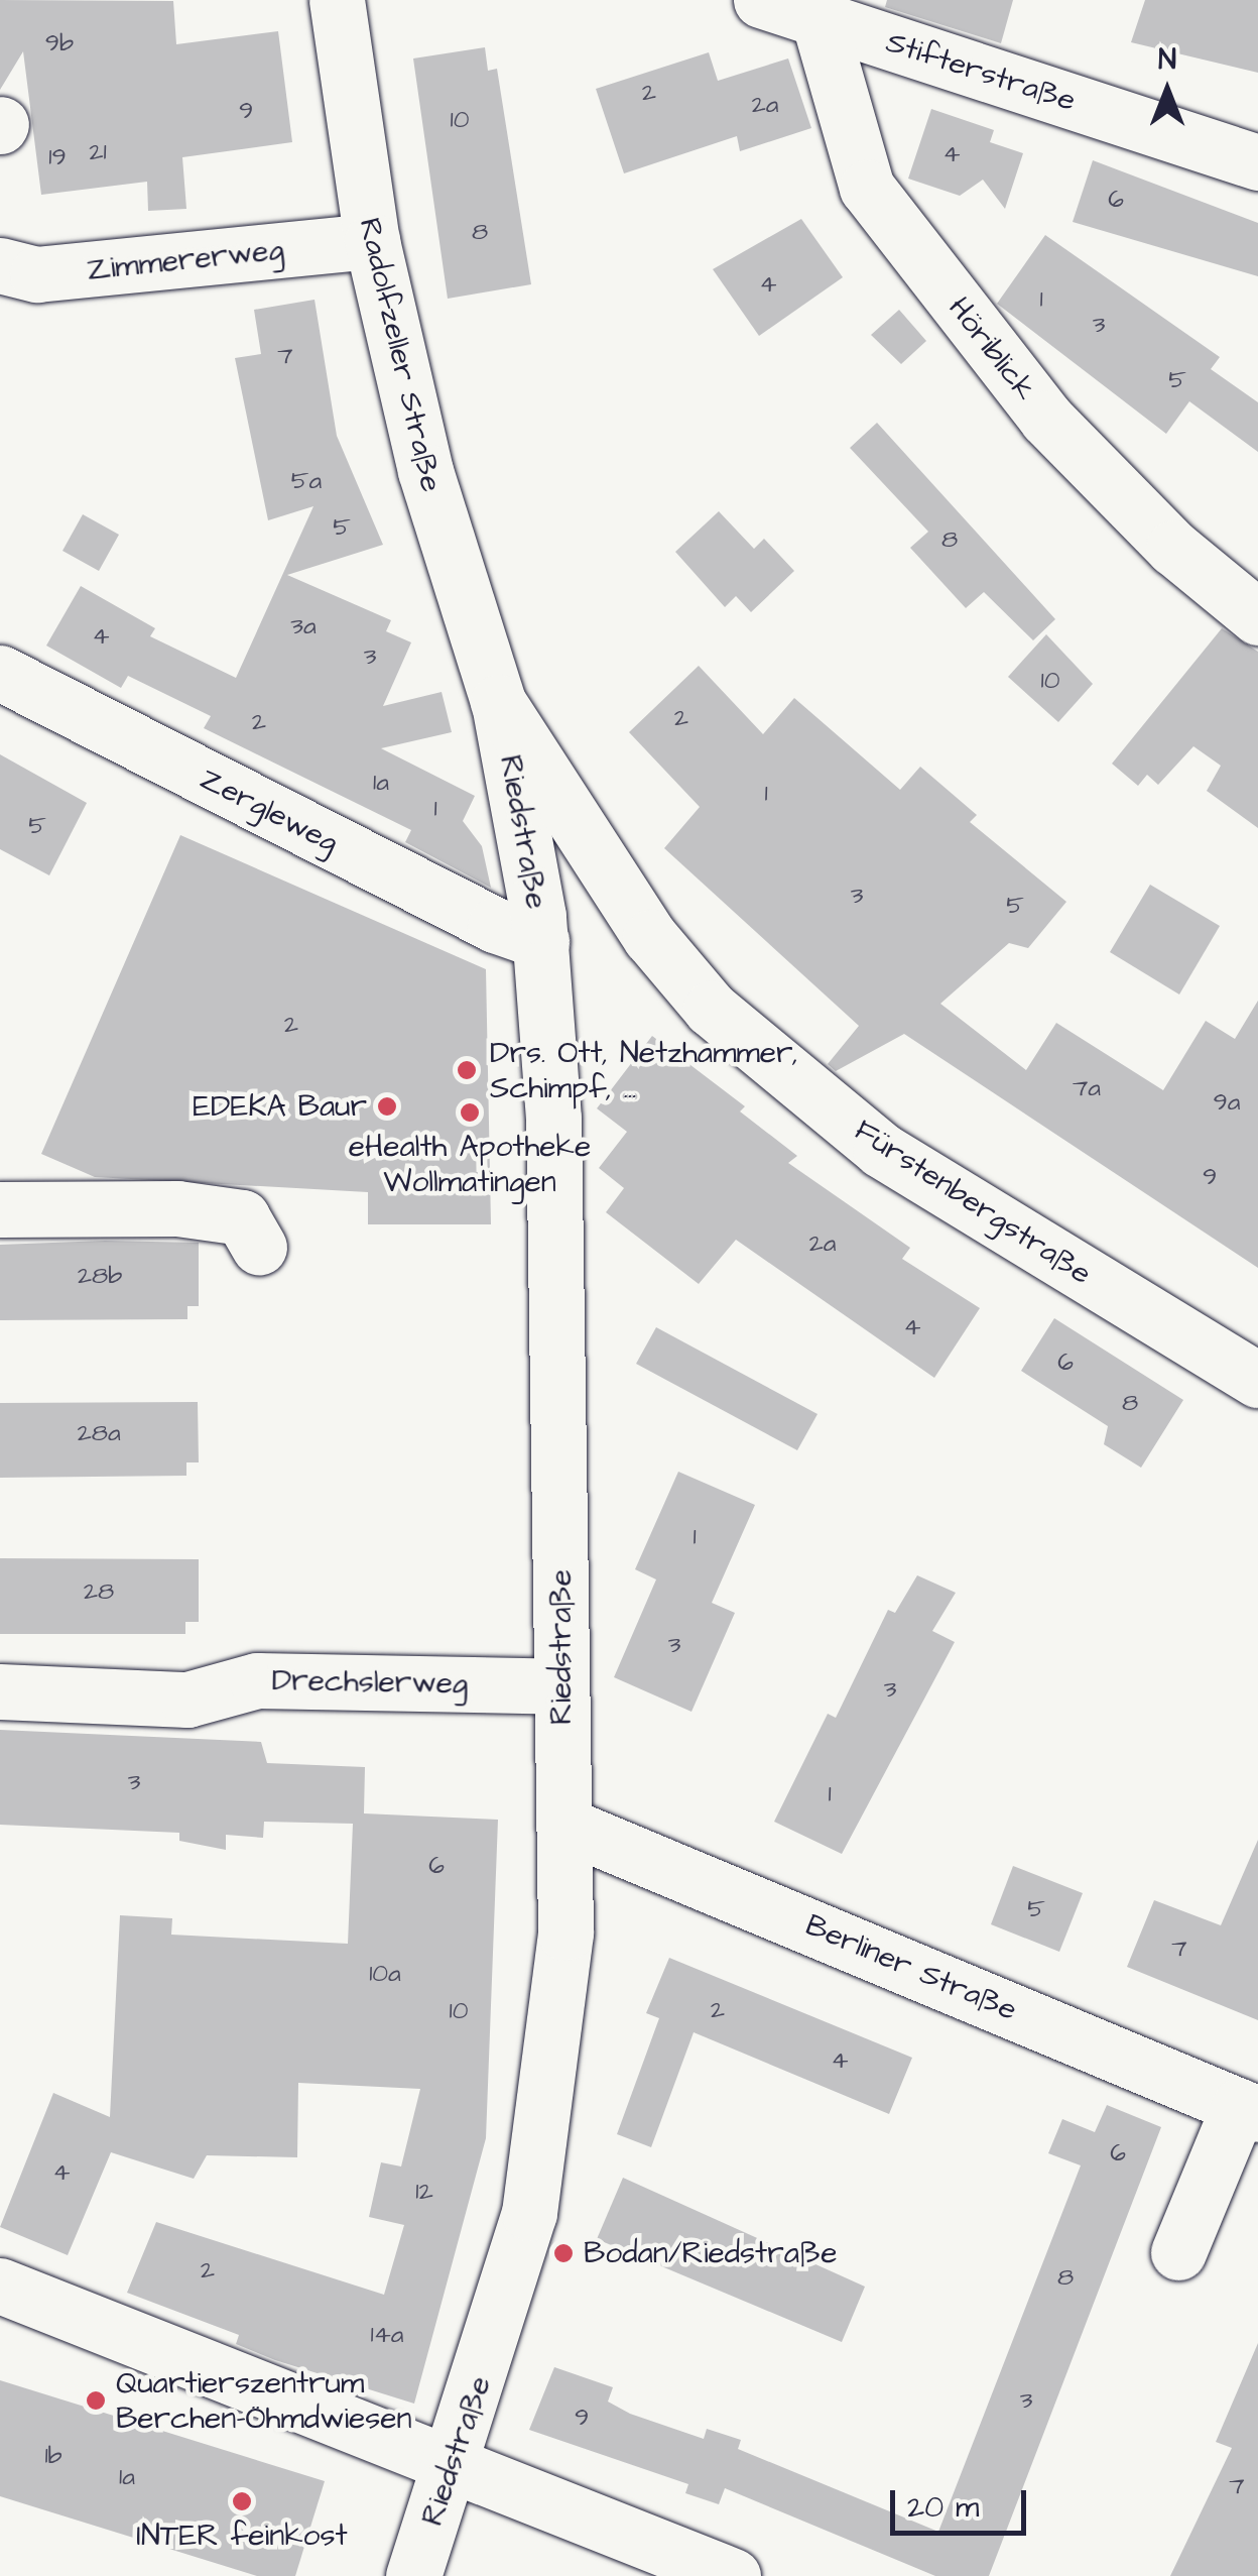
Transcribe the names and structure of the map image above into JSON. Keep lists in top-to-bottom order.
{
  "streets": {
    "street": [
      "Stifterstraße",
      "Zimmererweg",
      "Höriblick",
      "Radolfzeller Straße",
      "Zergleweg",
      "Riedstraße",
      "Fürstenbergstraße",
      "Drechslerweg",
      "Berliner Straße"
    ]
  },
  "crossings": [
    ["Stifterstraße", "Höriblick"],
    ["Zimmererweg", "Radolfzeller Straße"],
    ["Radolfzeller Straße", "Riedstraße"],
    ["Radolfzeller Straße", "Fürstenbergstraße"],
    ["Zergleweg", "Riedstraße"],
    ["Riedstraße", "Fürstenbergstraße"],
    ["Riedstraße", "Drechslerweg"],
    ["Riedstraße", "Berliner Straße"]
  ],
  "places": [
    "Drs. Ott, Netzhammer, Schimpf, ...",
    "EDEKA Baur",
    "eHealth Apotheke Wollmatingen",
    "Bodan/Riedstraße",
    "Quartierszentrum Berchen-Öhmdwiesen",
    "INTER feinkost"
  ],
  "house_numbers": [
    "9b",
    "2",
    "2a",
    "9",
    "10",
    "21",
    "4",
    "19",
    "6",
    "8",
    "4",
    "1",
    "3",
    "7",
    "5",
    "5a",
    "5",
    "8",
    "3a",
    "4",
    "3",
    "10",
    "2",
    "2",
    "1a",
    "1",
    "1",
    "5",
    "3",
    "5",
    "2",
    "7a",
    "9a",
    "9",
    "2a",
    "28b",
    "4",
    "6",
    "8",
    "28a",
    "1",
    "28",
    "3",
    "3",
    "3",
    "1",
    "6",
    "5",
    "7",
    "10a",
    "2",
    "10",
    "4",
    "6",
    "4",
    "12",
    "2",
    "8",
    "14a",
    "3",
    "9",
    "1b",
    "1a",
    "7"
  ],
  "scale_bar": "20 m",
  "north": "top"
}
